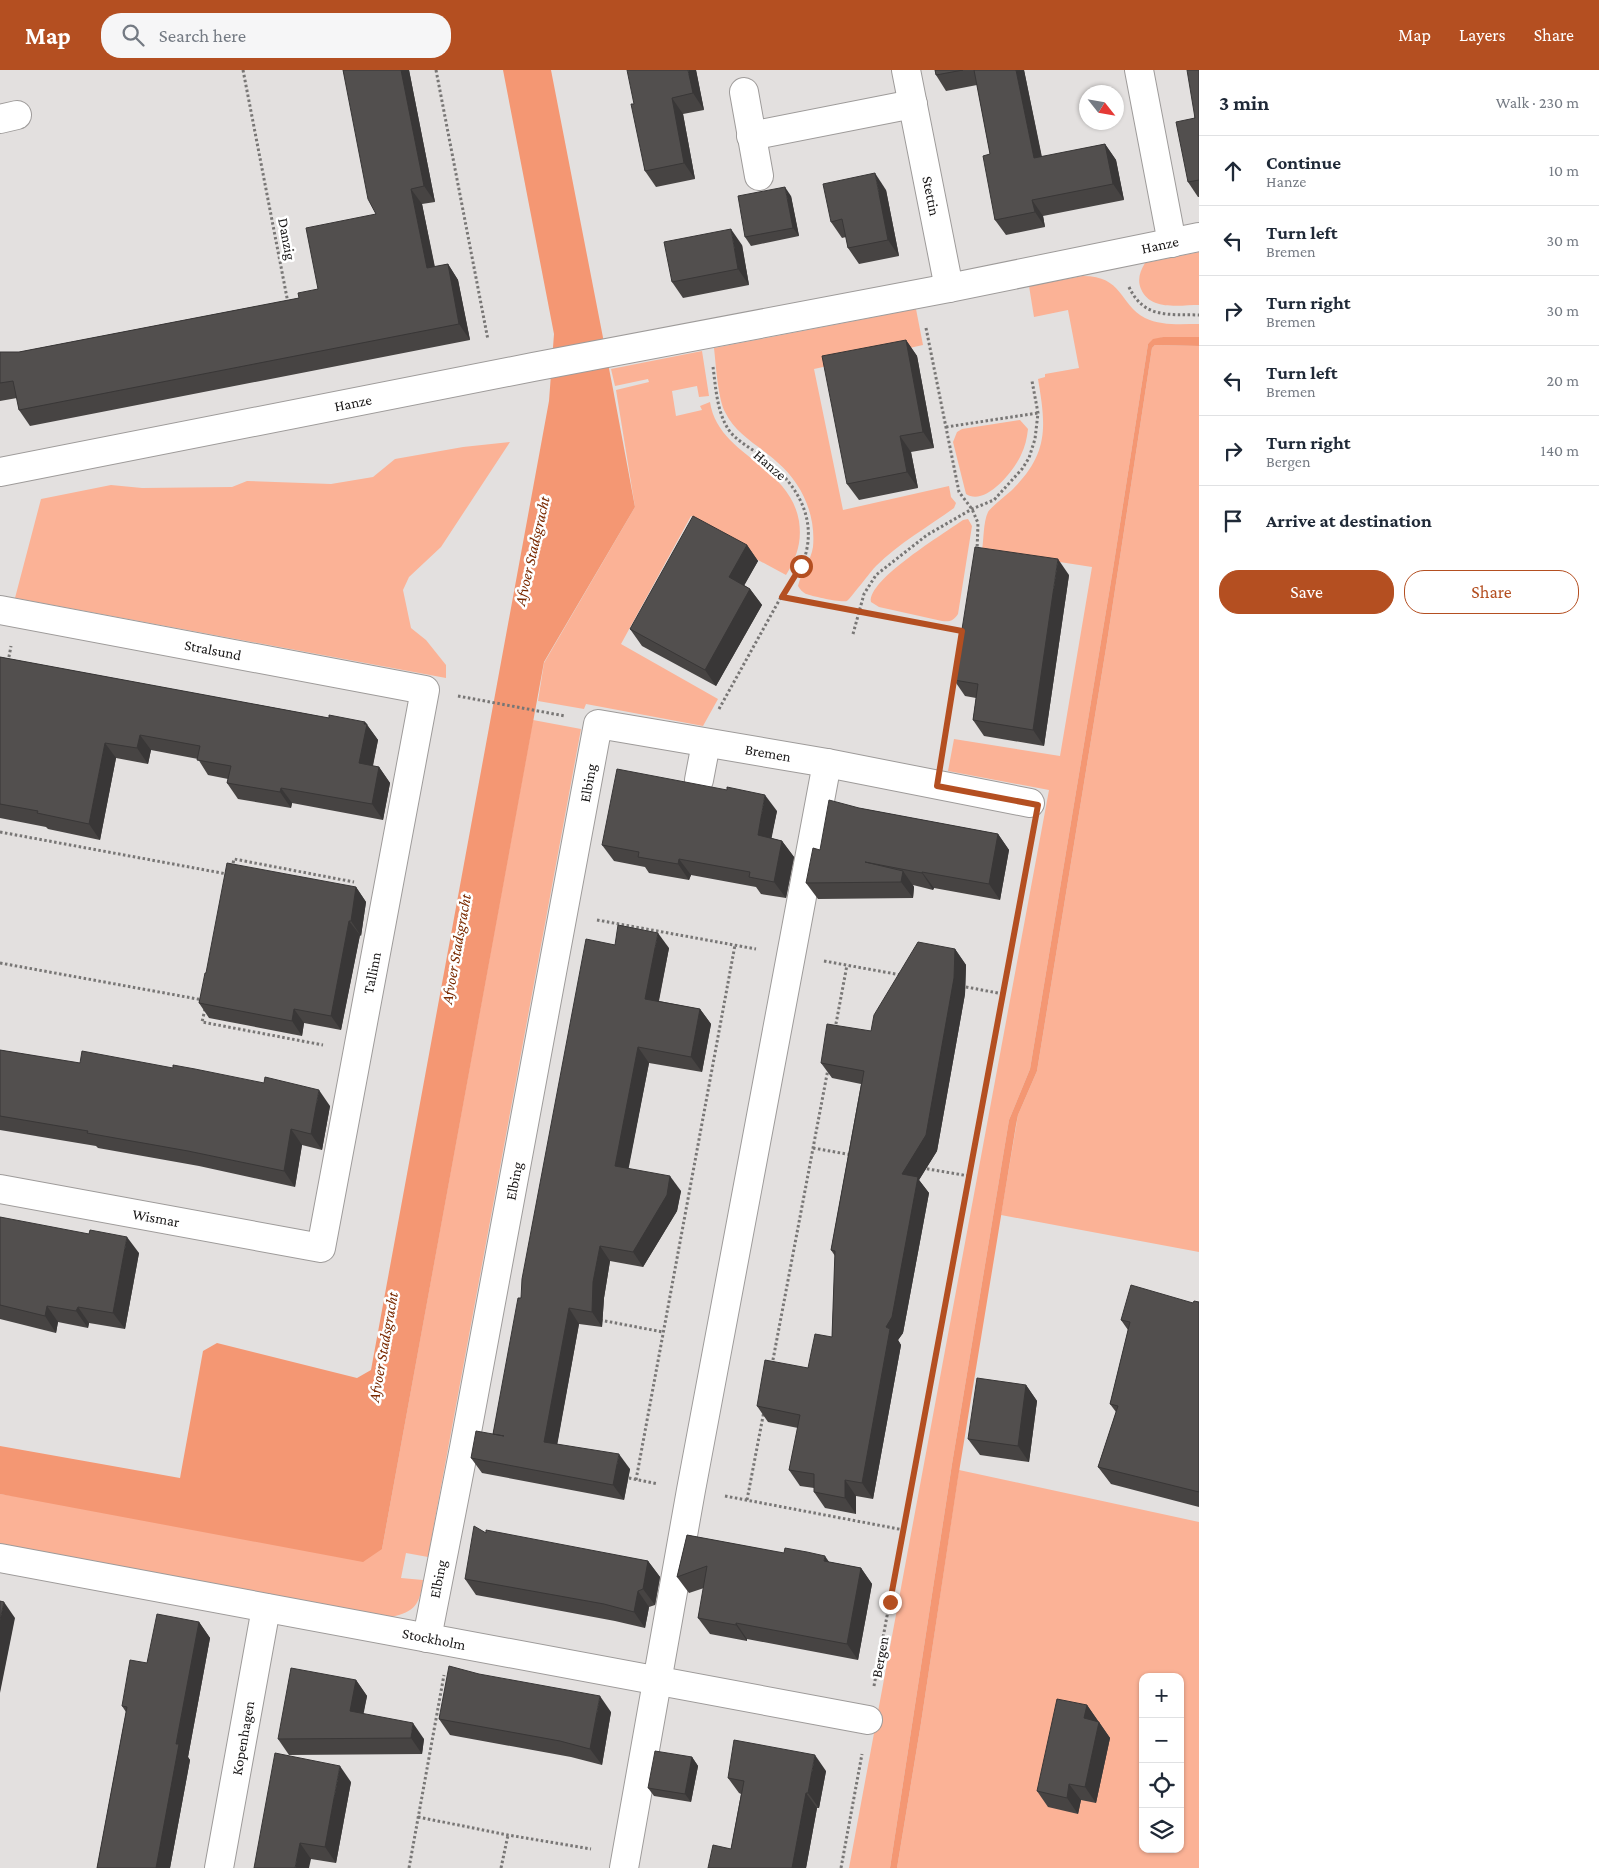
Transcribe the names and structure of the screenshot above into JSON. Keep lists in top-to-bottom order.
{
  "streets": {
    "street": [
      "Stettin",
      "Hanze",
      "Stralsund",
      "Bremen",
      "Elbing",
      "Tallinn",
      "Wismar",
      "Stockholm",
      "Kopenhagen"
    ],
    "path": ["Danzig", "Bergen"]
  },
  "crossings": [
    ["Stettin", "Hanze"],
    ["Stralsund", "Tallinn"],
    ["Bremen", "Elbing"],
    ["Bremen", "Bergen"],
    ["Elbing", "Stockholm"],
    ["Tallinn", "Wismar"],
    ["Stockholm", "Bergen"],
    ["Stockholm", "Kopenhagen"]
  ],
  "water": ["Afvoer Stadsgracht"],
  "north": "bottom right",
  "page": {
    "header": "Map",
    "search": "Search here",
    "nav": ["Map", "Layers", "Share"],
    "heading": ["3 min", "Walk · 230 m"],
    "list": [
      ["Continue", "Hanze", "10 m"],
      ["Turn left", "Bremen", "30 m"],
      ["Turn right", "Bremen", "30 m"],
      ["Turn left", "Bremen", "20 m"],
      ["Turn right", "Bergen", "140 m"],
      "Arrive at destination"
    ],
    "buttons": ["Save", "Share"],
    "map_buttons": ["+", "−"]
  }
}
